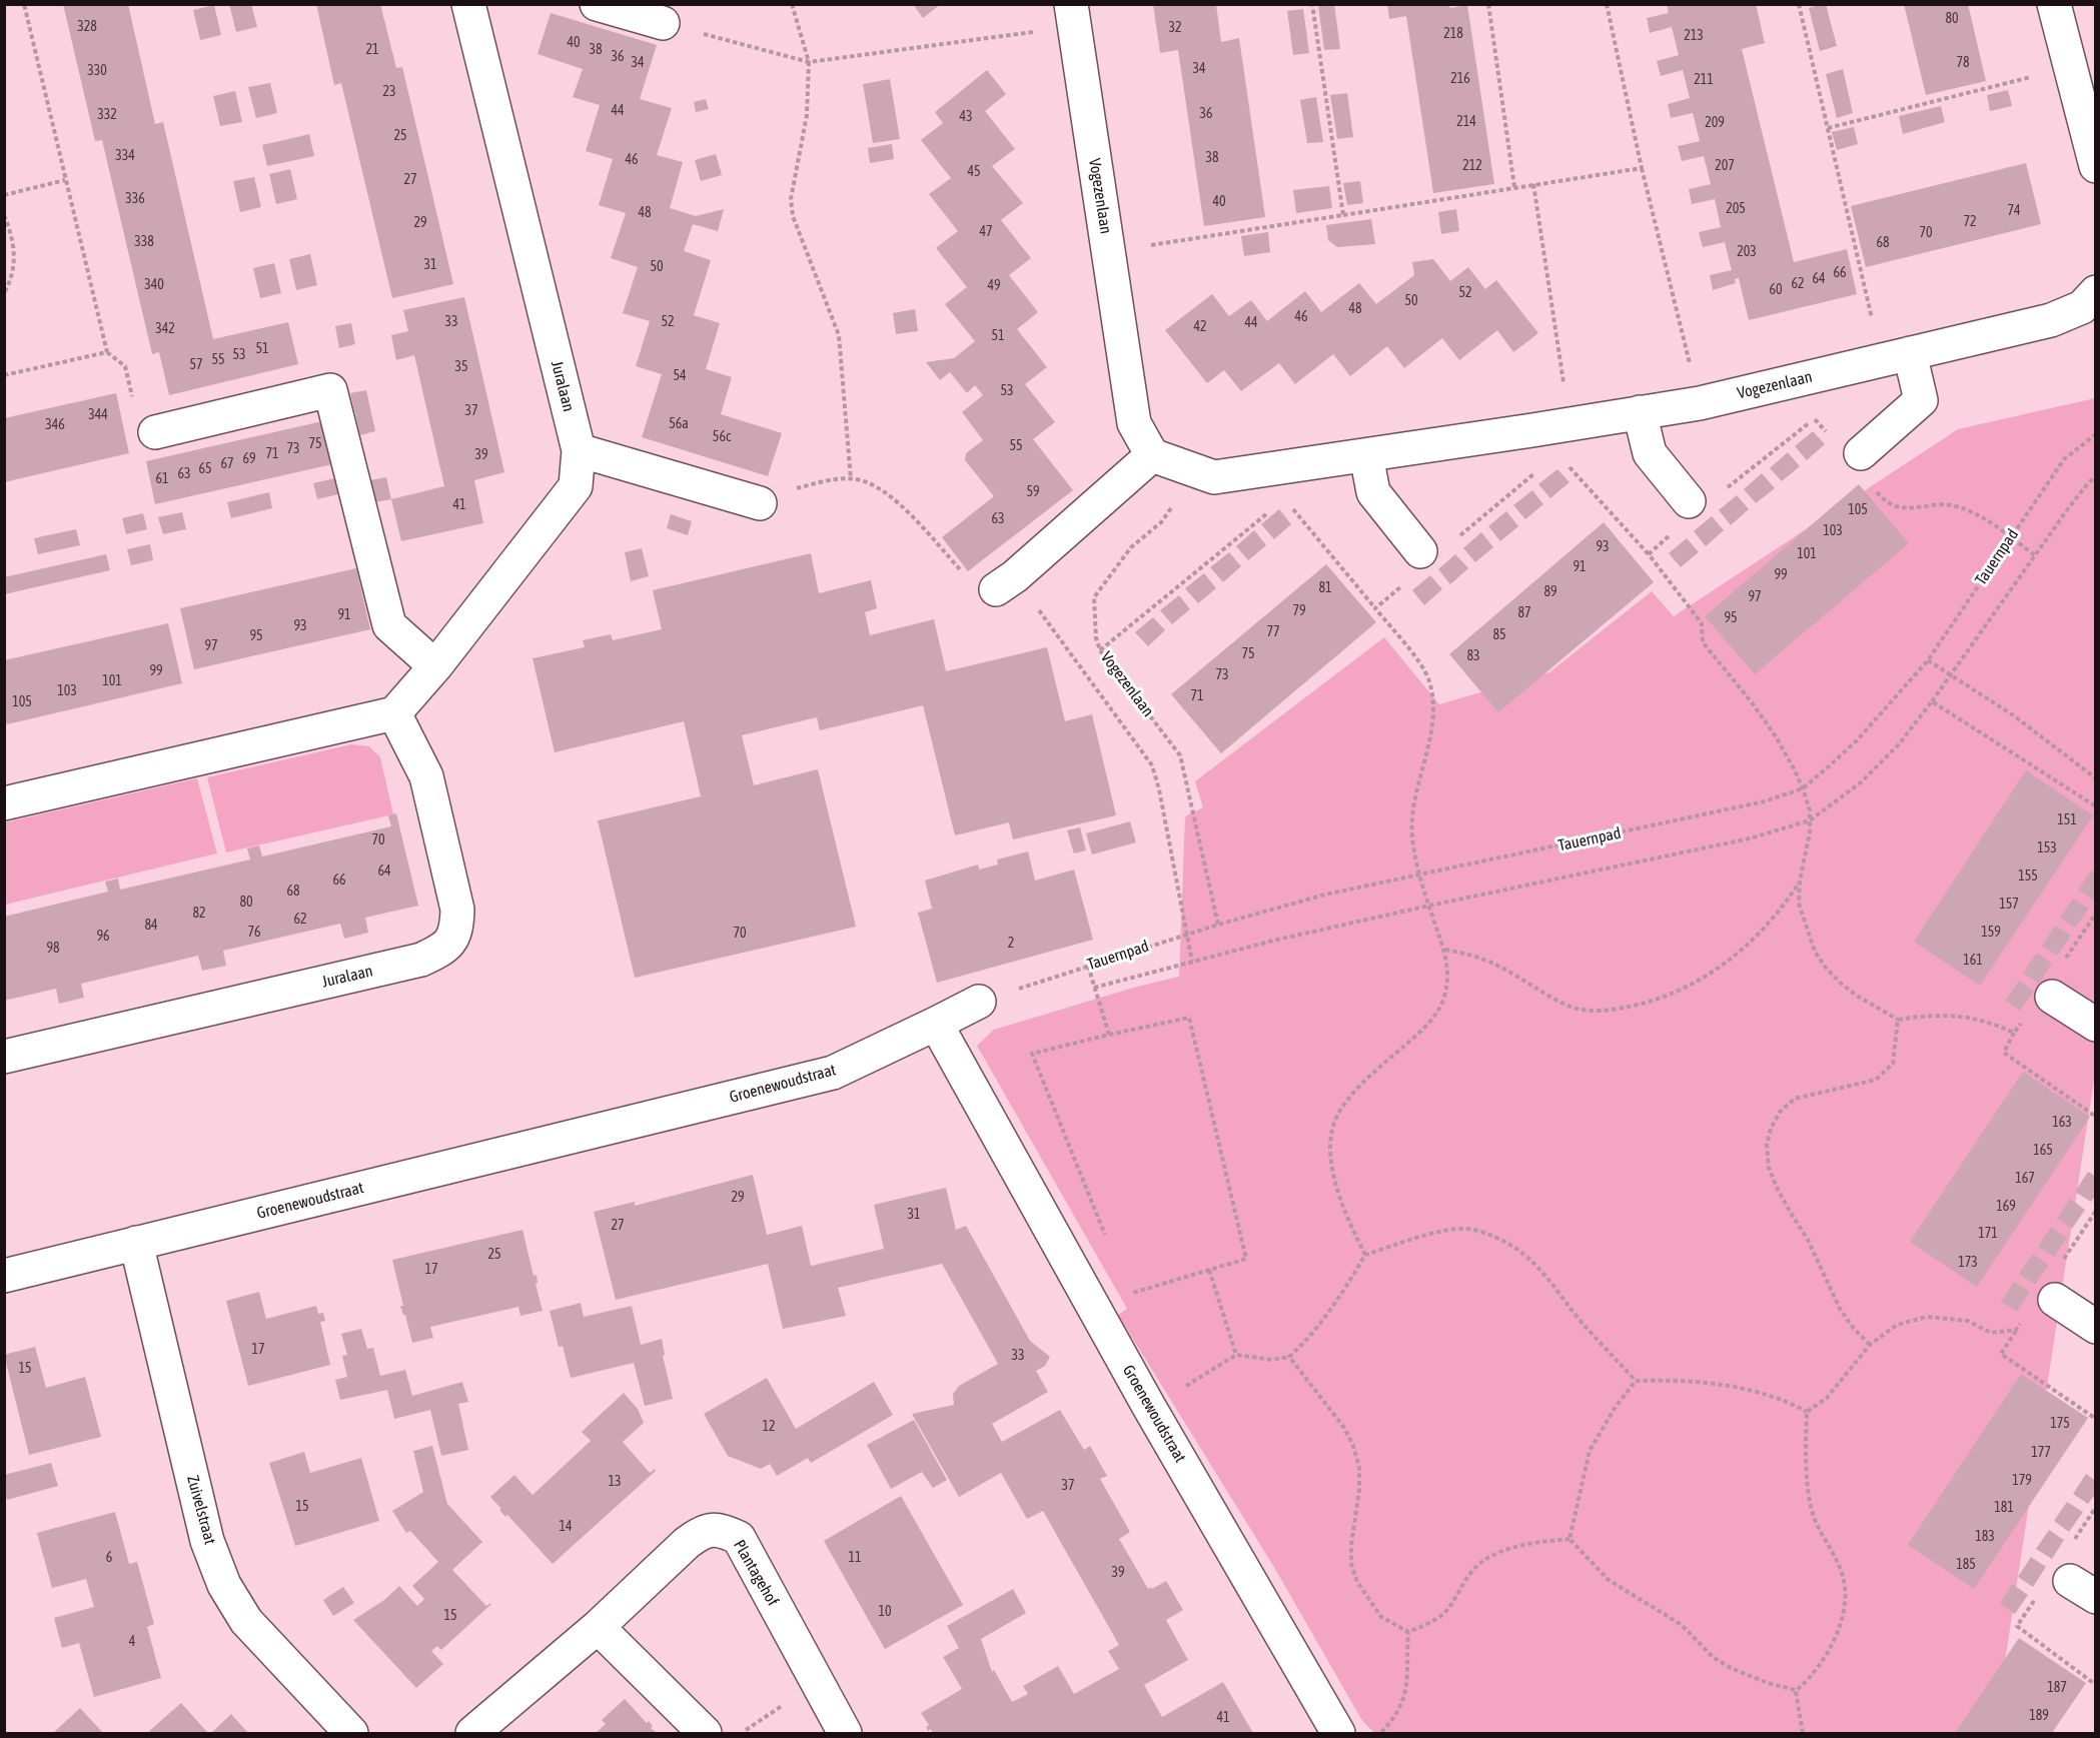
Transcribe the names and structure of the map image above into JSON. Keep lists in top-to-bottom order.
{
  "streets": {
    "street": [
      "Vogezenlaan",
      "Juralaan",
      "Groenewoudstraat",
      "Zuivelstraat",
      "Plantagehof"
    ],
    "path": ["Tauernpad"]
  },
  "crossings": [
    ["Vogezenlaan", "Tauernpad"],
    ["Groenewoudstraat", "Zuivelstraat"]
  ],
  "house_numbers": [
    "80",
    "328",
    "32",
    "218",
    "213",
    "40",
    "21",
    "38",
    "36",
    "34",
    "78",
    "34",
    "330",
    "216",
    "211",
    "23",
    "44",
    "36",
    "332",
    "43",
    "214",
    "209",
    "25",
    "334",
    "38",
    "46",
    "212",
    "207",
    "45",
    "27",
    "336",
    "40",
    "205",
    "74",
    "48",
    "72",
    "29",
    "47",
    "70",
    "338",
    "68",
    "203",
    "31",
    "50",
    "66",
    "64",
    "62",
    "340",
    "49",
    "60",
    "52",
    "50",
    "48",
    "46",
    "33",
    "52",
    "44",
    "42",
    "342",
    "51",
    "51",
    "53",
    "55",
    "57",
    "35",
    "54",
    "53",
    "37",
    "344",
    "56a",
    "346",
    "56c",
    "75",
    "55",
    "73",
    "71",
    "39",
    "69",
    "67",
    "65",
    "63",
    "61",
    "59",
    "41",
    "105",
    "63",
    "103",
    "93",
    "101",
    "91",
    "99",
    "81",
    "89",
    "97",
    "79",
    "87",
    "91",
    "95",
    "93",
    "77",
    "85",
    "95",
    "97",
    "75",
    "83",
    "99",
    "73",
    "101",
    "103",
    "71",
    "105",
    "151",
    "70",
    "153",
    "64",
    "155",
    "66",
    "68",
    "80",
    "157",
    "82",
    "62",
    "84",
    "76",
    "159",
    "70",
    "96",
    "2",
    "98",
    "161",
    "163",
    "165",
    "167",
    "29",
    "169",
    "31",
    "27",
    "171",
    "25",
    "173",
    "17",
    "17",
    "33",
    "15",
    "175",
    "12",
    "177",
    "179",
    "13",
    "37",
    "15",
    "181",
    "14",
    "183",
    "6",
    "11",
    "185",
    "39",
    "10",
    "15",
    "4",
    "187",
    "189",
    "41"
  ]
}
